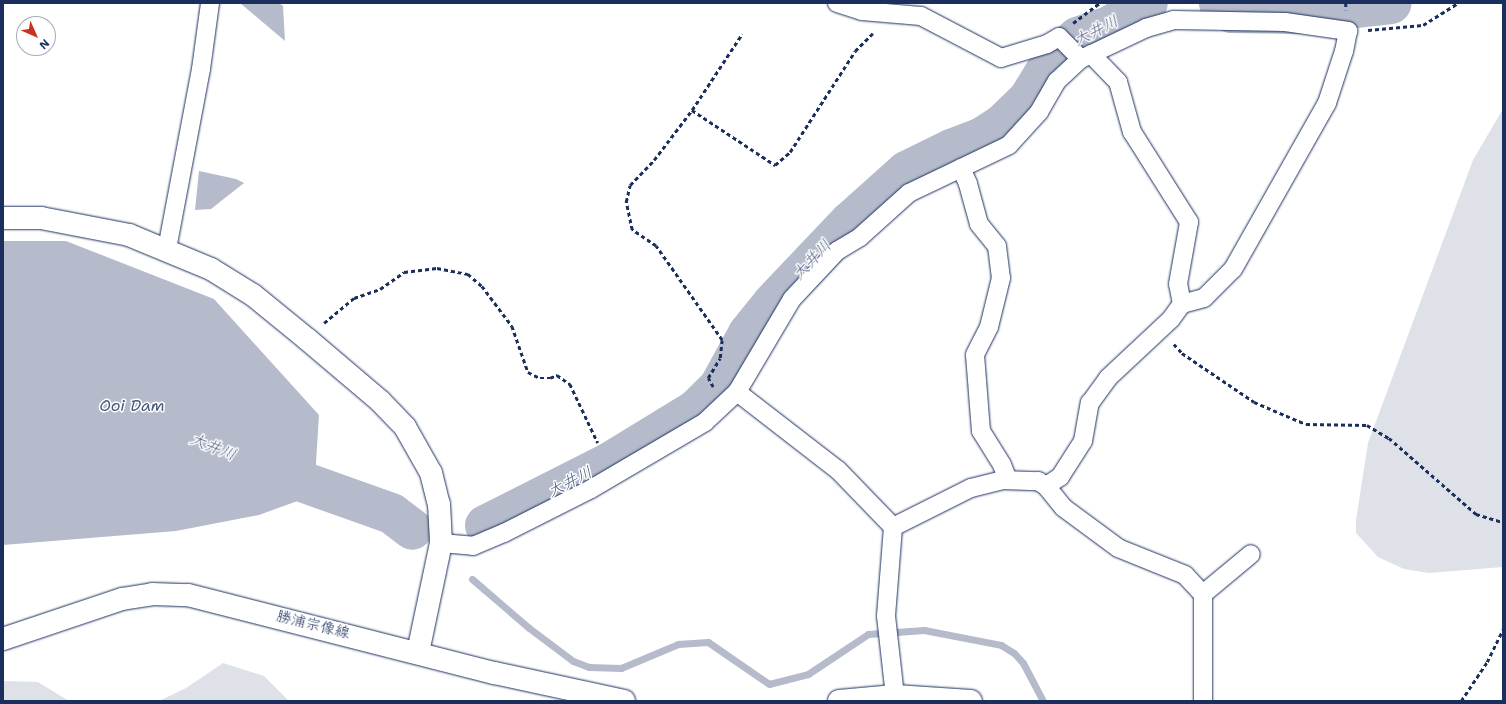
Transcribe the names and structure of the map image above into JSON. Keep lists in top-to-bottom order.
{
  "streets": {
    "main road": ["勝浦宗像線"]
  },
  "water": ["大井川", "Ooi Dam"],
  "north": "bottom right"
}
